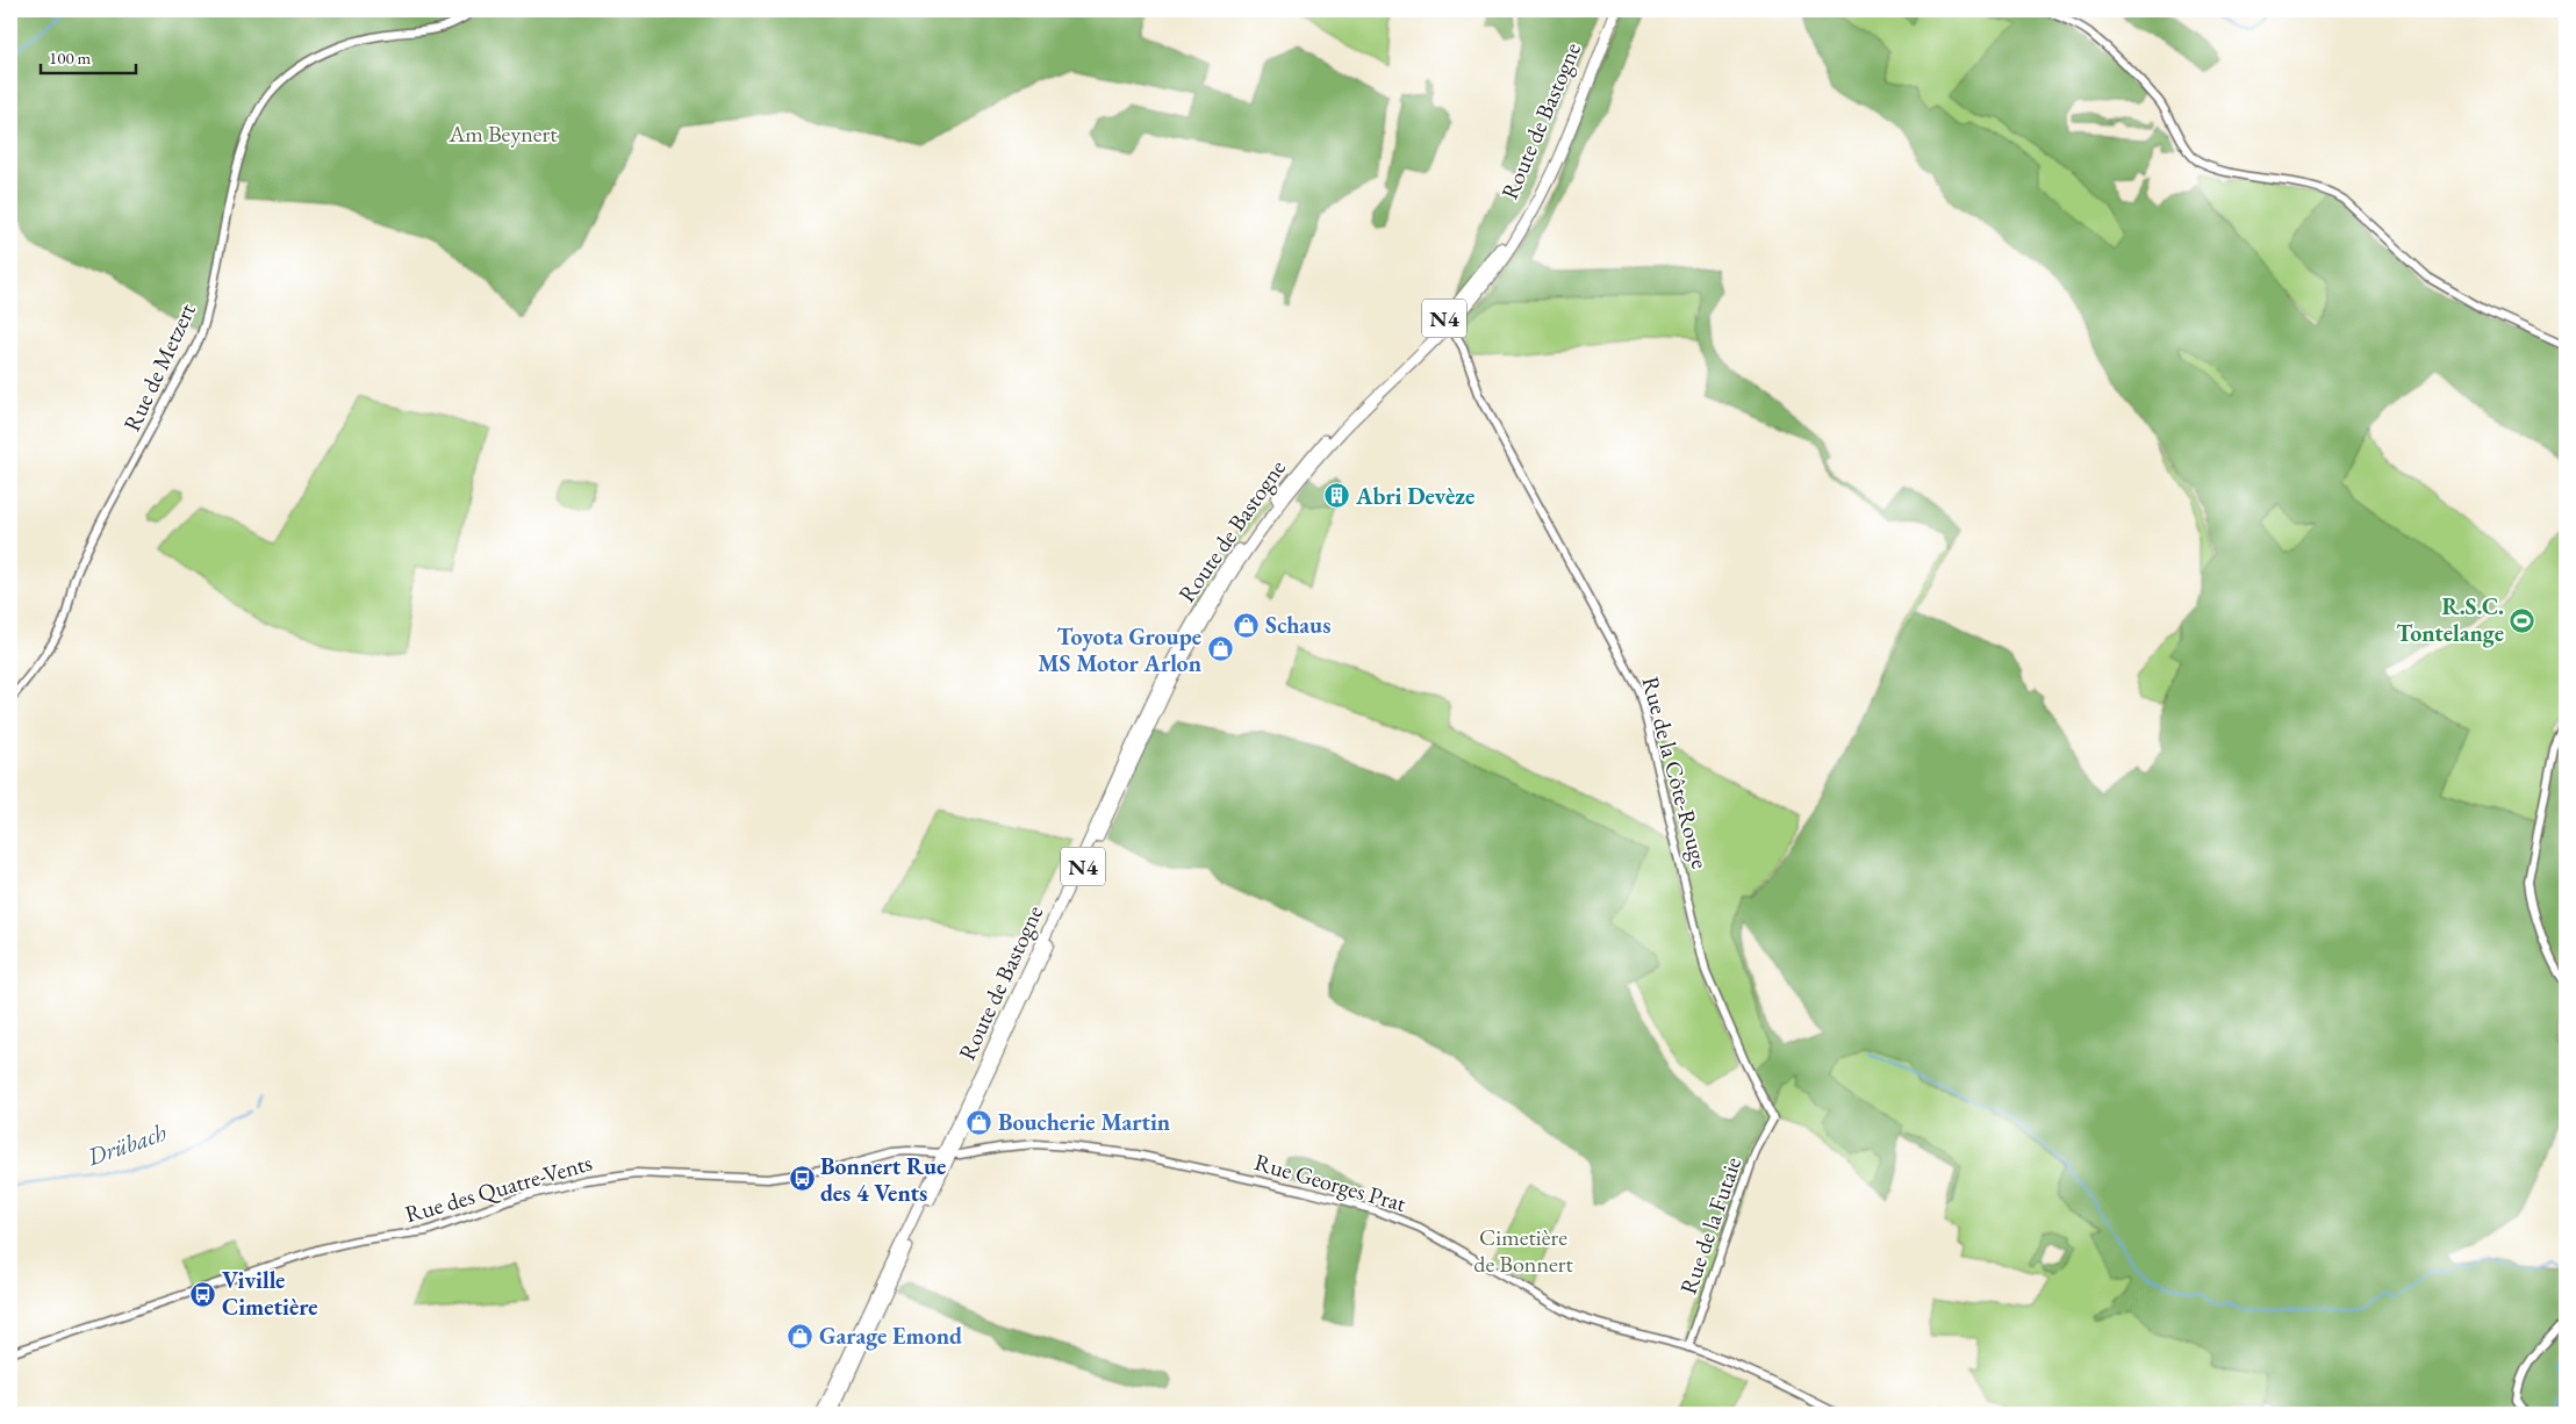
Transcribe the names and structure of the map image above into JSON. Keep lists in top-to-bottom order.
{
  "streets": {
    "main road": ["Route de Bastogne", "N4"],
    "street": [
      "Rue de Metzert",
      "Rue de la Côte-Rouge",
      "Rue Georges Prat",
      "Rue des Quatre-Vents",
      "Rue de la Futaie"
    ]
  },
  "crossings": [
    ["Route de Bastogne", "Rue de la Côte-Rouge"],
    ["Route de Bastogne", "Rue Georges Prat"],
    ["Route de Bastogne", "Rue des Quatre-Vents"],
    ["Rue de la Côte-Rouge", "Rue de la Futaie"],
    ["Rue Georges Prat", "Rue des Quatre-Vents"],
    ["Rue Georges Prat", "Rue de la Futaie"]
  ],
  "water": ["Drübach"],
  "parks": ["Am Beynert", "Cimetière de Bonnert"],
  "places": {
    "building": ["Abri Devèze"],
    "sports": ["R.S.C. Tontelange"],
    "shop": [
      "Schaus",
      "Toyota Groupe MS Motor Arlon",
      "Boucherie Martin",
      "Garage Emond"
    ],
    "bus stop": ["Bonnert Rue des 4 Vents", "Viville Cimetière"]
  },
  "scale_bar": "100 m"
}
